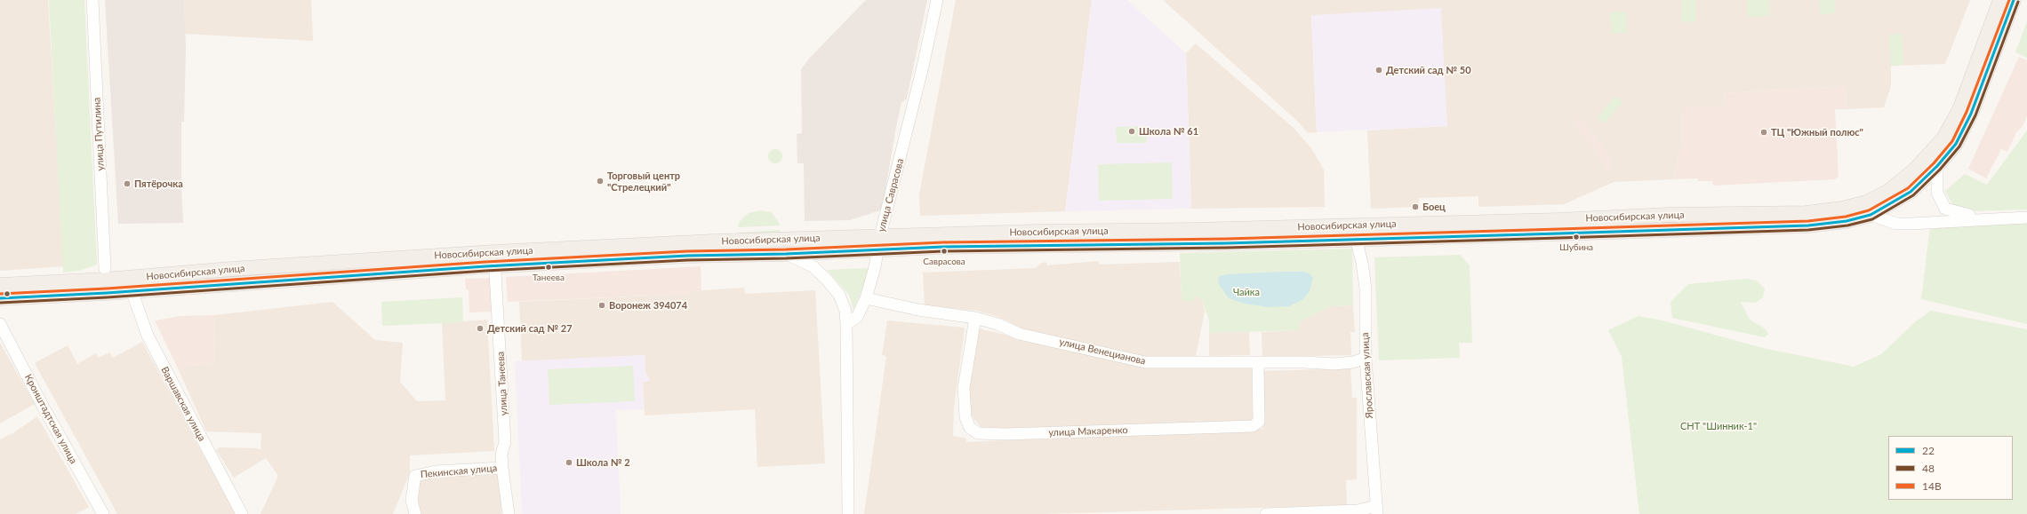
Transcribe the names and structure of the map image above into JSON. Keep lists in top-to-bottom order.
{
  "streets": {
    "main road": ["Новосибирская улица"],
    "street": [
      "улица Путилина",
      "улица Саврасова",
      "улица Венецианова",
      "Ярославская улица",
      "улица Танеева",
      "Варшавская улица",
      "Кронштадтская улица",
      "улица Макаренко",
      "Пекинская улица"
    ]
  },
  "crossings": [
    ["улица Путилина", "Новосибирская улица"],
    ["улица Саврасова", "Новосибирская улица"],
    ["улица Саврасова", "улица Венецианова"],
    ["Новосибирская улица", "Ярославская улица"],
    ["Новосибирская улица", "улица Танеева"],
    ["Новосибирская улица", "Варшавская улица"],
    ["улица Венецианова", "Ярославская улица"],
    ["улица Венецианова", "улица Макаренко"],
    ["улица Танеева", "Пекинская улица"]
  ],
  "parks": ["Чайка", "СНТ \"Шинник-1\""],
  "places": [
    "Детский сад № 50",
    "Школа № 61",
    "ТЦ \"Южный полюс\"",
    "Торговый центр \"Стрелецкий\"",
    "Пятёрочка",
    "Боец",
    "Шубина",
    "Саврасова",
    "Танеева",
    "Воронеж 394074",
    "Детский сад № 27",
    "Школа № 2"
  ],
  "lines": ["transit line 22", "transit line 14В", "transit line 48"],
  "legend": ["22", "48", "14В"]
}
